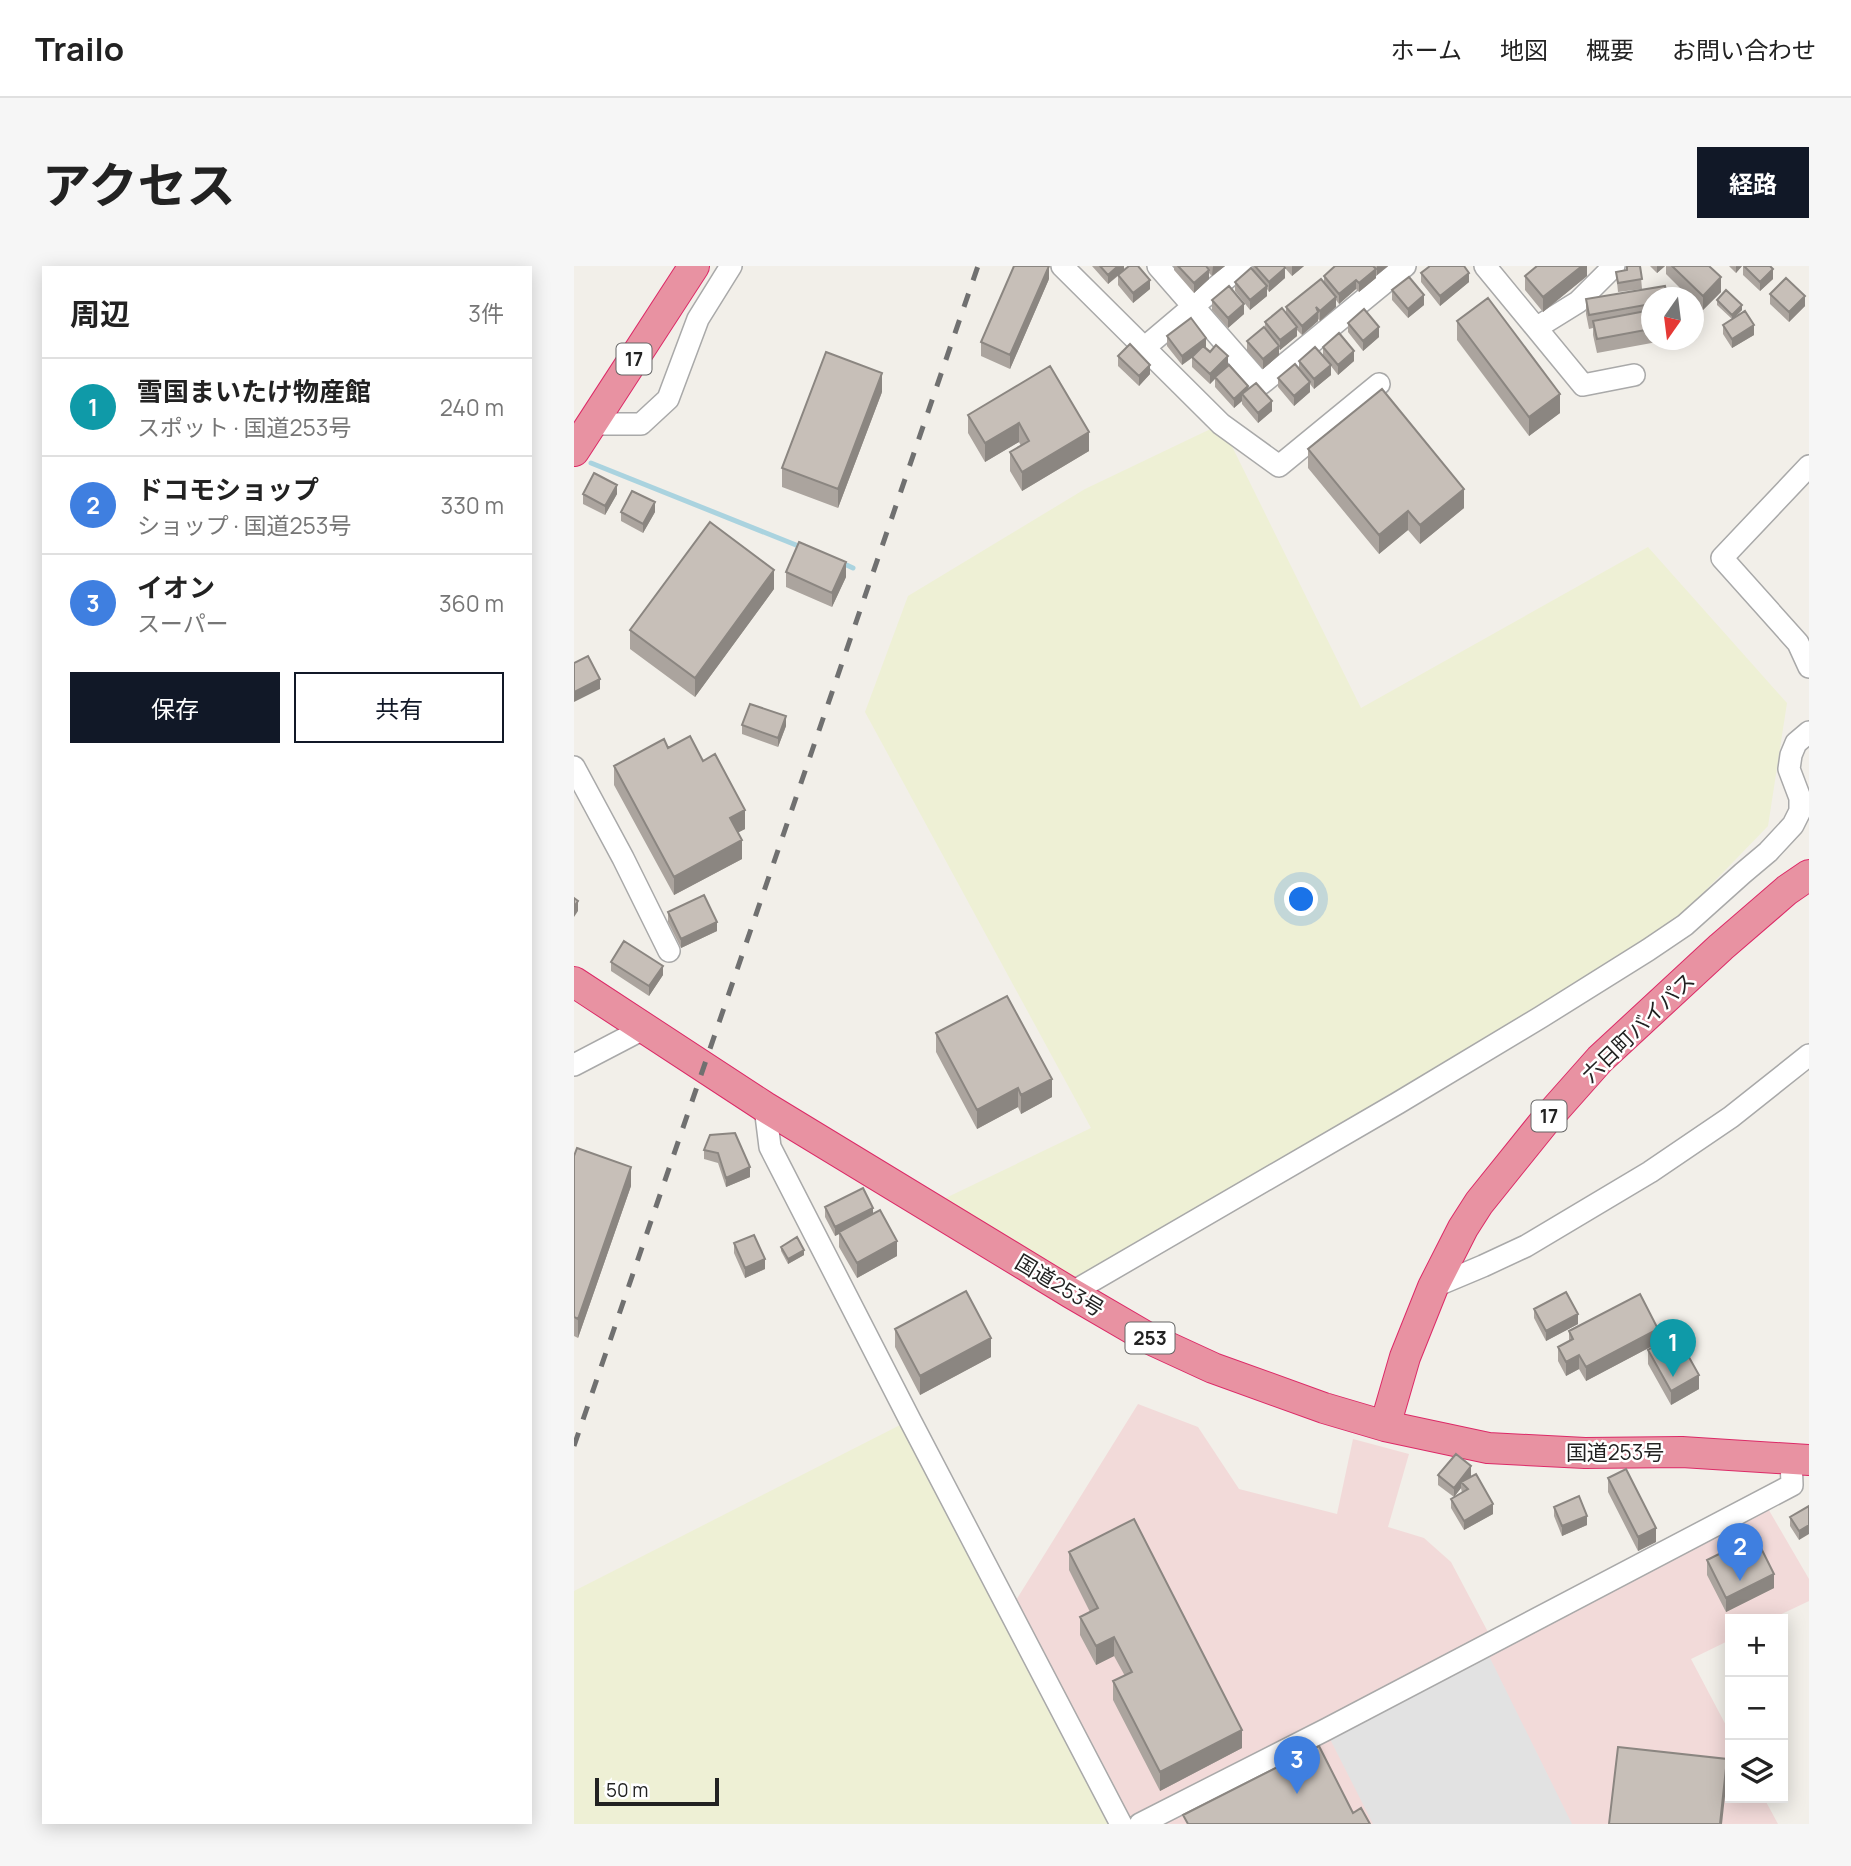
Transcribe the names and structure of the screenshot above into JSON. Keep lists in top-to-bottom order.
{
  "streets": {
    "highway": [
      "17",
      "六日町バイパス",
      "国道253号",
      "253"
    ]
  },
  "crossings": [
    ["六日町バイパス", "国道253号"]
  ],
  "scale_bar": "50 m",
  "north": "bottom",
  "page": {
    "header": "Trailo",
    "nav": [
      "ホーム",
      "地図",
      "概要",
      "お問い合わせ"
    ],
    "title": "アクセス",
    "buttons": [
      "経路",
      ["保存", "共有"]
    ],
    "heading": ["周辺", "3件"],
    "list": [
      {
        "mark": "1",
        "name": "雪国まいたけ物産館",
        "note": "スポット · 国道253号",
        "value": "240 m"
      },
      {
        "mark": "2",
        "name": "ドコモショップ",
        "note": "ショップ · 国道253号",
        "value": "330 m"
      },
      {
        "mark": "3",
        "name": "イオン",
        "note": "スーパー",
        "value": "360 m"
      }
    ],
    "pins": ["1", "2", "3"],
    "map_buttons": ["+", "−"],
    "scale": "50 m"
  }
}
